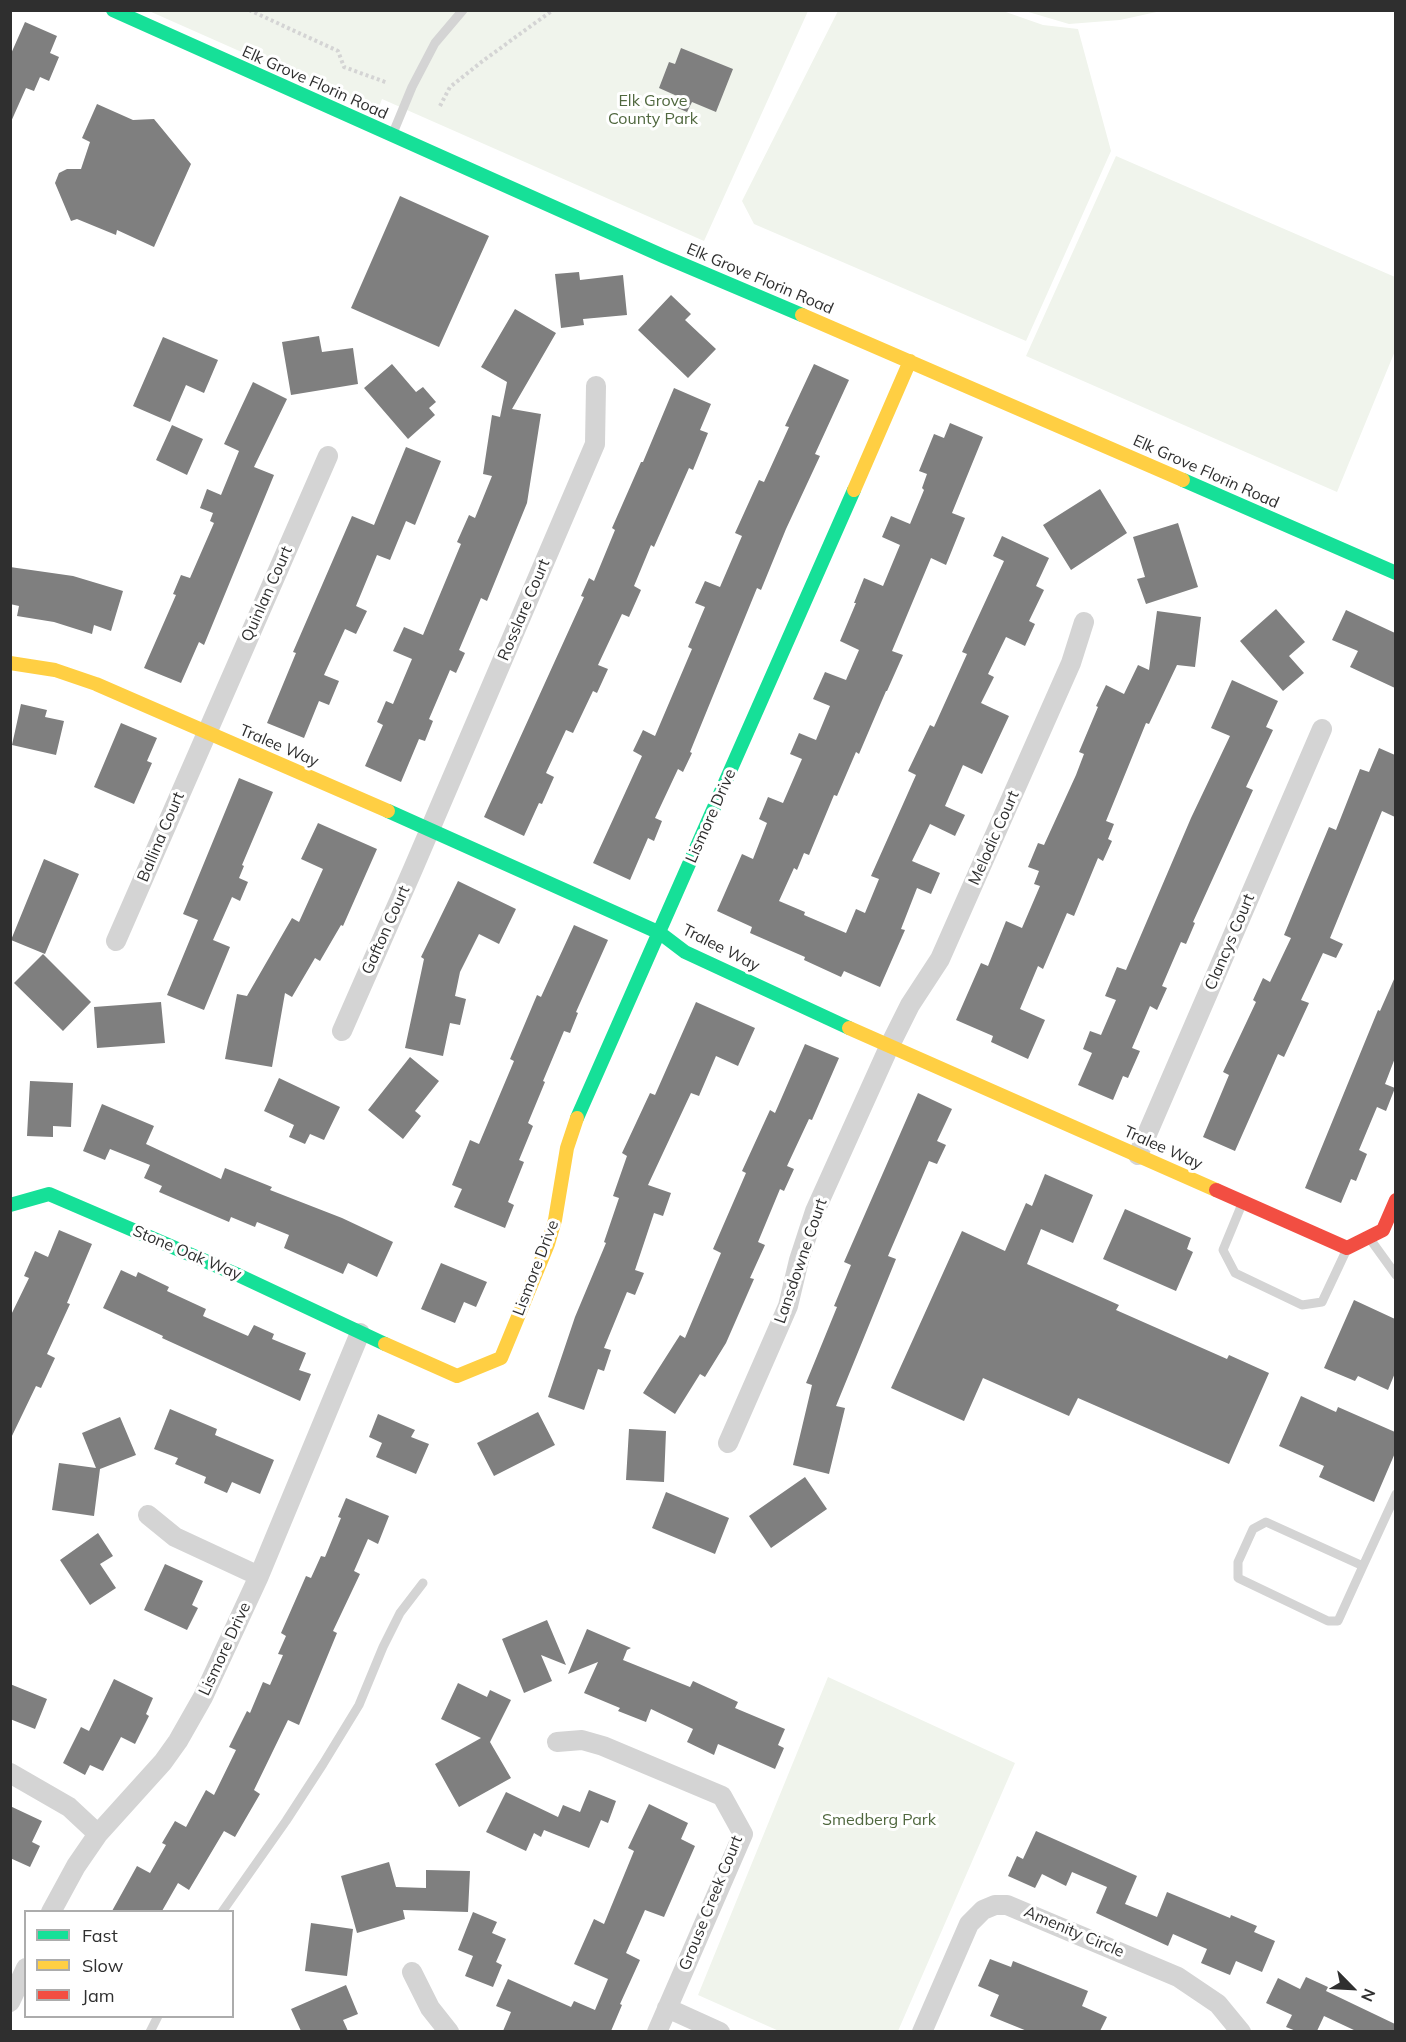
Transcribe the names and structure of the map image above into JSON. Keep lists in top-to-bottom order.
{
  "streets": {
    "street": [
      "Elk Grove Florin Road",
      "Quinlan Court",
      "Rosslare Court",
      "Tralee Way",
      "Lismore Drive",
      "Ballina Court",
      "Melodic Court",
      "Gafton Court",
      "Clancys Court",
      "Stone Oak Way",
      "Lansdowne Court",
      "Grouse Creek Court",
      "Amenity Circle"
    ]
  },
  "crossings": [
    ["Elk Grove Florin Road", "Lismore Drive"],
    ["Quinlan Court", "Tralee Way"],
    ["Quinlan Court", "Ballina Court"],
    ["Rosslare Court", "Tralee Way"],
    ["Rosslare Court", "Gafton Court"],
    ["Tralee Way", "Lismore Drive"],
    ["Tralee Way", "Ballina Court"],
    ["Tralee Way", "Melodic Court"],
    ["Tralee Way", "Gafton Court"],
    ["Tralee Way", "Clancys Court"],
    ["Tralee Way", "Lansdowne Court"],
    ["Lismore Drive", "Stone Oak Way"],
    ["Melodic Court", "Lansdowne Court"]
  ],
  "parks": ["Elk Grove County Park", "Smedberg Park"],
  "legend": ["Fast", "Slow", "Jam"],
  "north": "bottom right"
}
